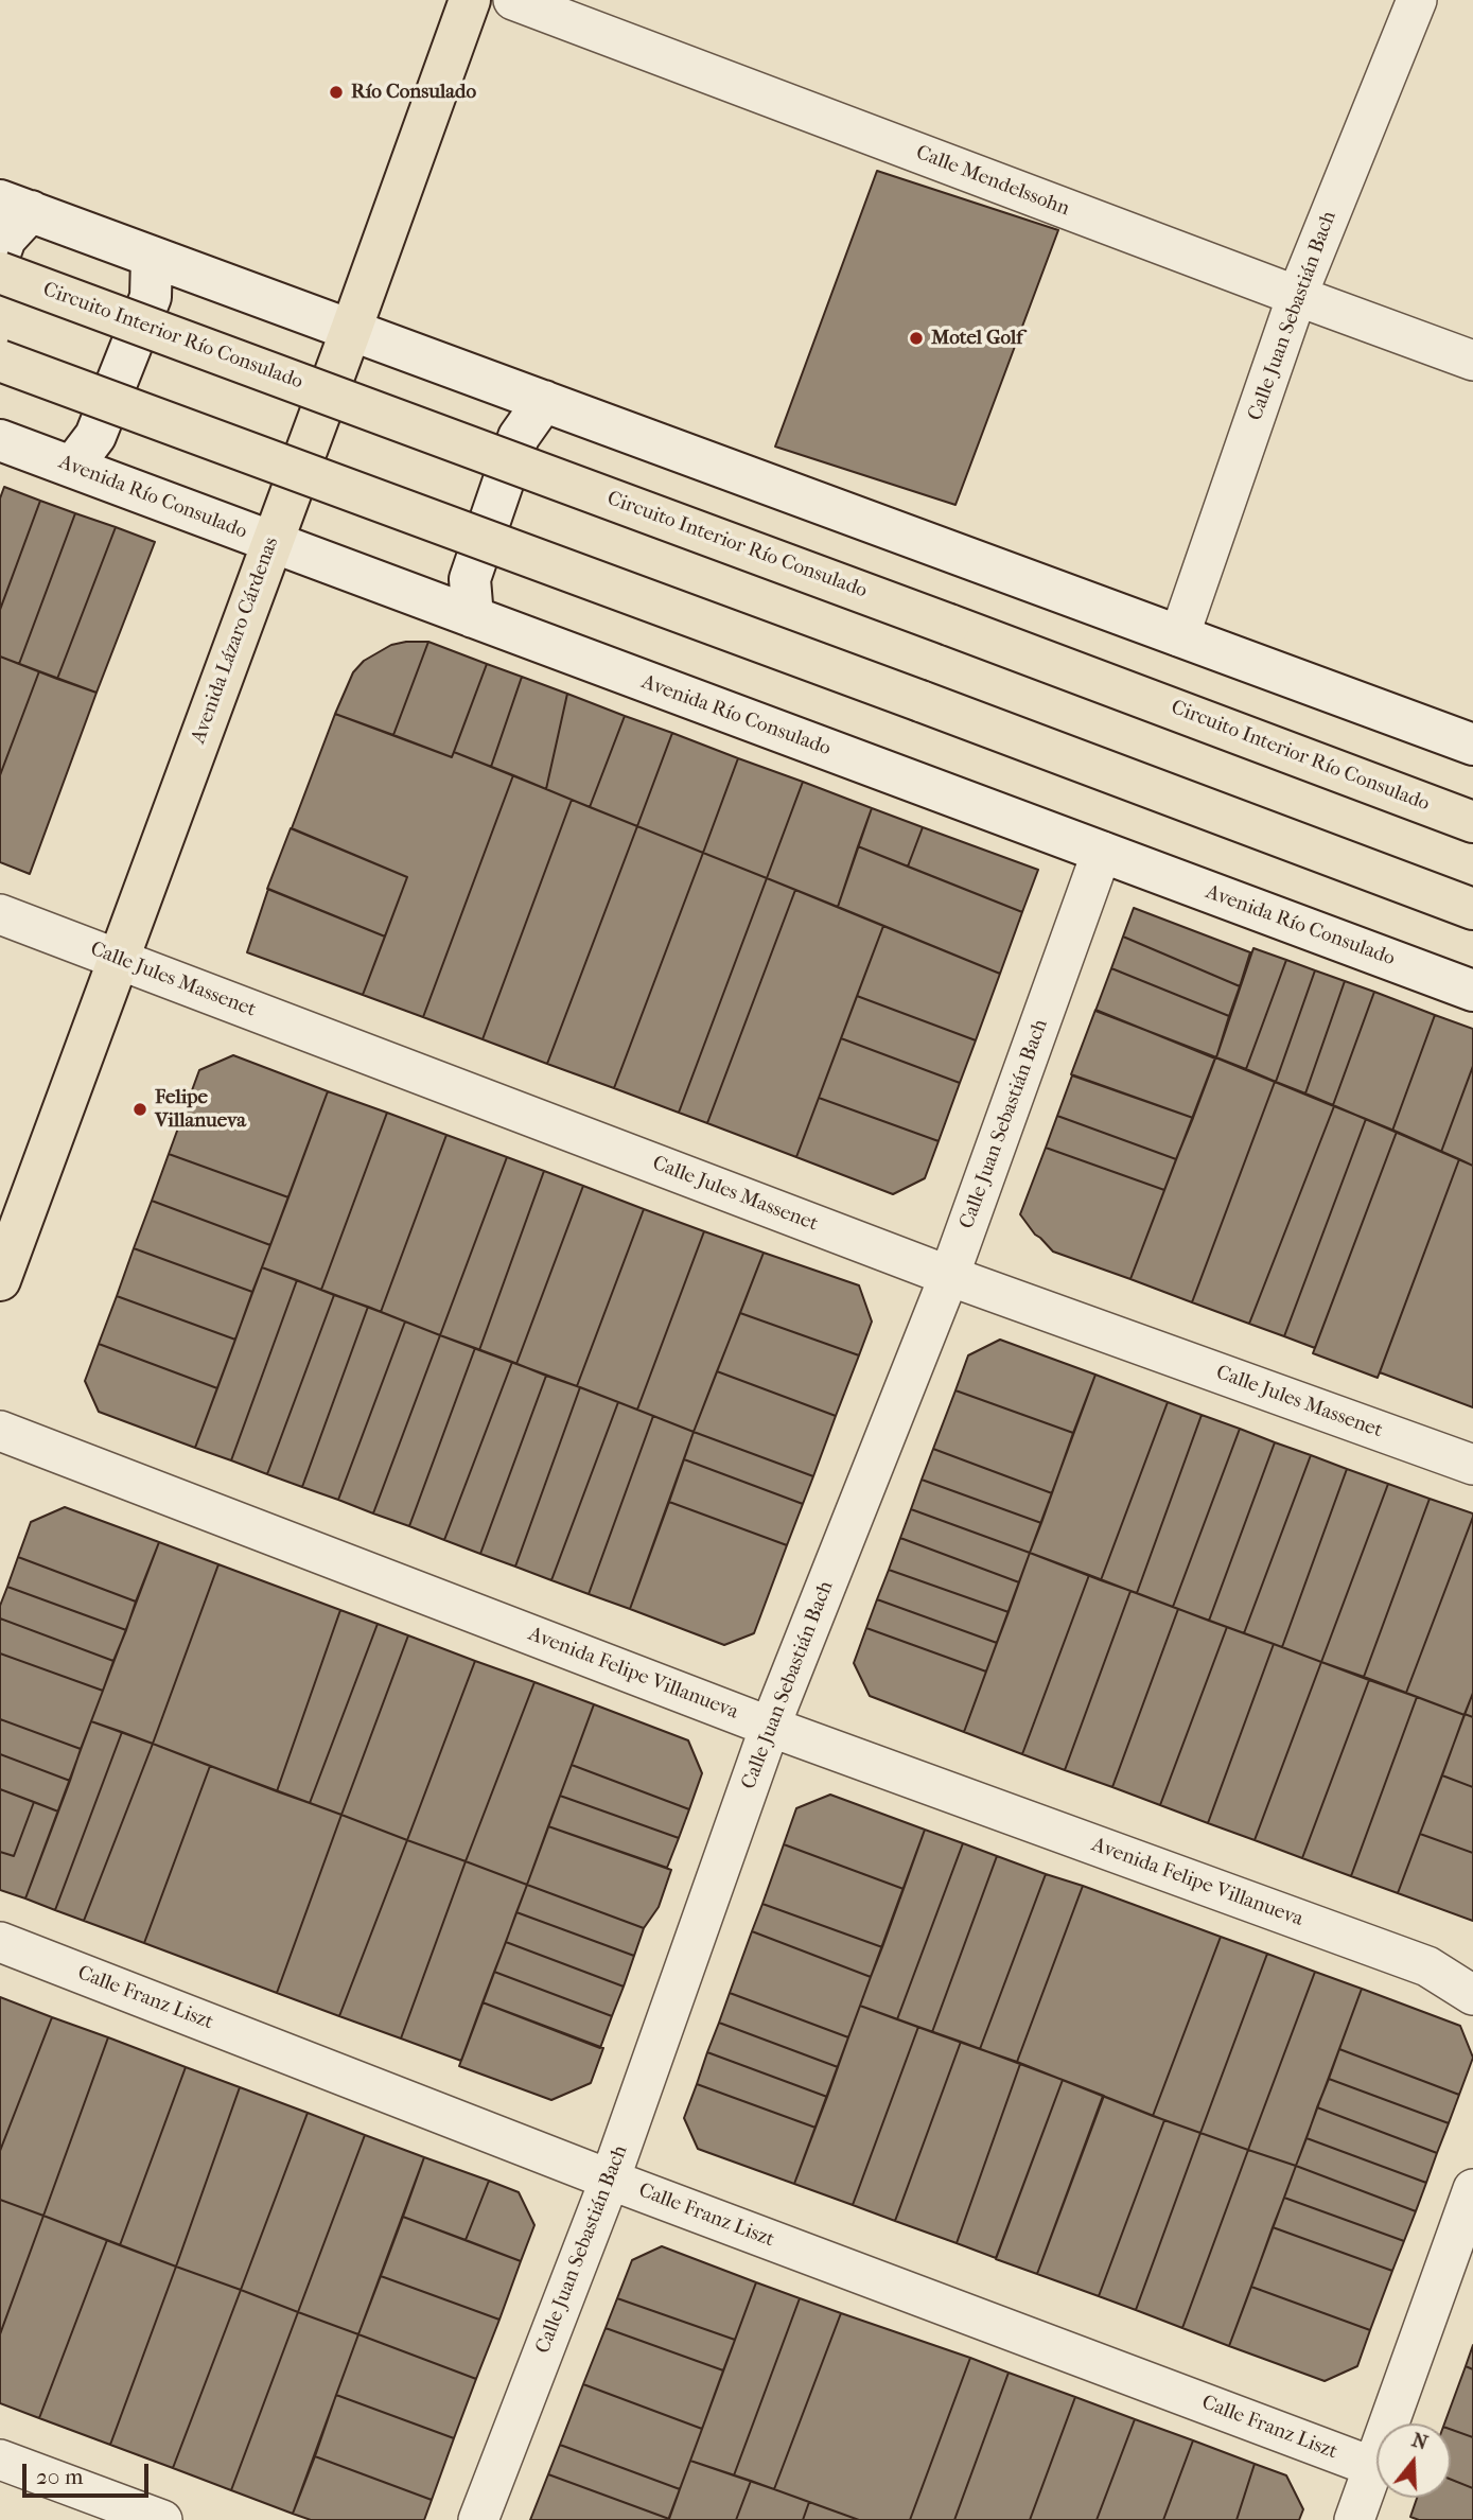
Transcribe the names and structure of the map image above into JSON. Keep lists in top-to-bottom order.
{
  "streets": {
    "main road": ["Circuito Interior Río Consulado", "Avenida Río Consulado", "Avenida Lázaro Cárdenas"],
    "street": [
      "Calle Mendelssohn",
      "Calle Juan Sebastián Bach",
      "Calle Jules Massenet",
      "Avenida Felipe Villanueva",
      "Calle Franz Liszt"
    ]
  },
  "crossings": [
    ["Calle Mendelssohn", "Calle Juan Sebastián Bach"],
    ["Calle Juan Sebastián Bach", "Avenida Río Consulado"],
    ["Calle Juan Sebastián Bach", "Calle Jules Massenet"],
    ["Calle Juan Sebastián Bach", "Avenida Felipe Villanueva"],
    ["Calle Juan Sebastián Bach", "Calle Franz Liszt"],
    ["Avenida Río Consulado", "Avenida Lázaro Cárdenas"],
    ["Avenida Lázaro Cárdenas", "Calle Jules Massenet"]
  ],
  "places": ["Río Consulado", "Motel Golf", "Felipe Villanueva"],
  "scale_bar": "20 m",
  "north": "top"
}
